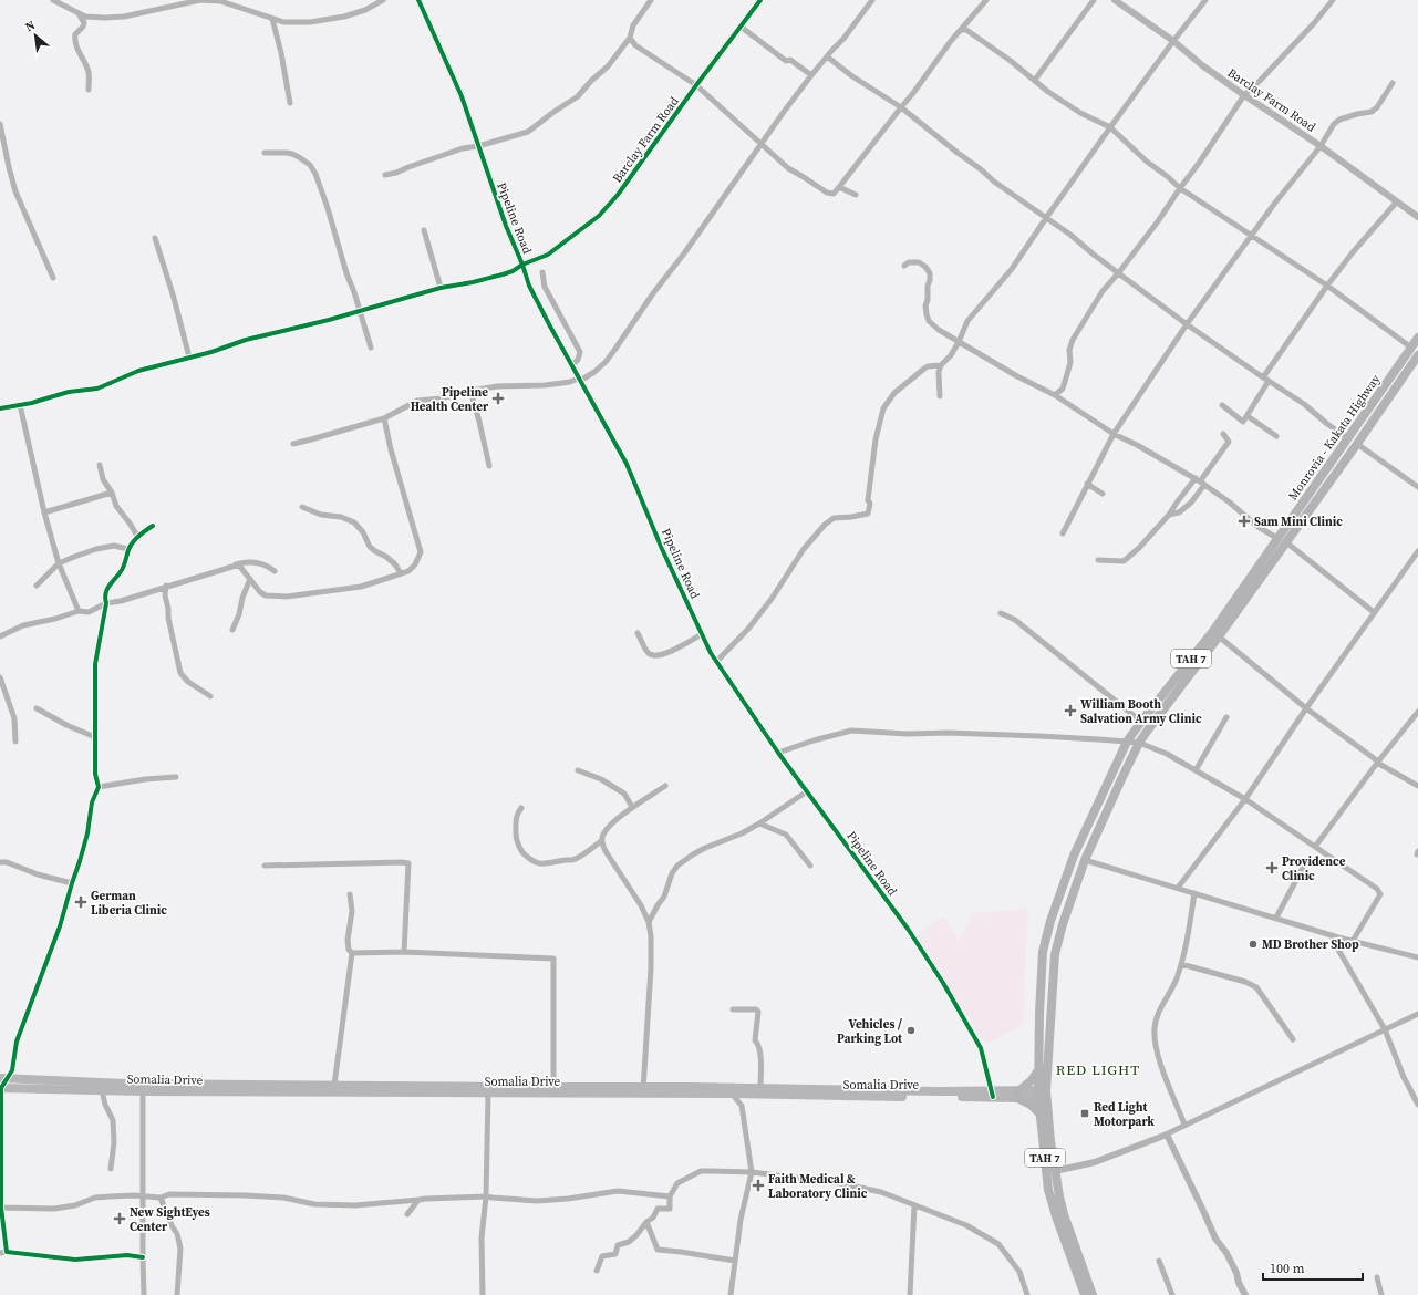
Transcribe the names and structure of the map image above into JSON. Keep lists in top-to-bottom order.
{
  "streets": {
    "highway": ["Monrovia - Kakata Highway", "TAH 7"],
    "main road": ["Somalia Drive"],
    "street": ["Barclay Farm Road", "Pipeline Road"]
  },
  "crossings": [
    ["Barclay Farm Road", "Pipeline Road"],
    ["Pipeline Road", "Somalia Drive"],
    ["Monrovia - Kakata Highway", "TAH 7"],
    ["Monrovia - Kakata Highway", "Somalia Drive"],
    ["TAH 7", "Somalia Drive"]
  ],
  "districts": ["RED LIGHT"],
  "places": {
    "health": [
      "Pipeline Health Center",
      "Sam Mini Clinic",
      "William Booth Salvation Army Clinic",
      "Providence Clinic",
      "German Liberia Clinic",
      "Faith Medical & Laboratory Clinic",
      "New SightEyes Center"
    ],
    "other": ["MD Brother Shop", "Vehicles / Parking Lot"],
    "transit": ["Red Light Motorpark"]
  },
  "scale_bar": "100 m",
  "north": "top left"
}
